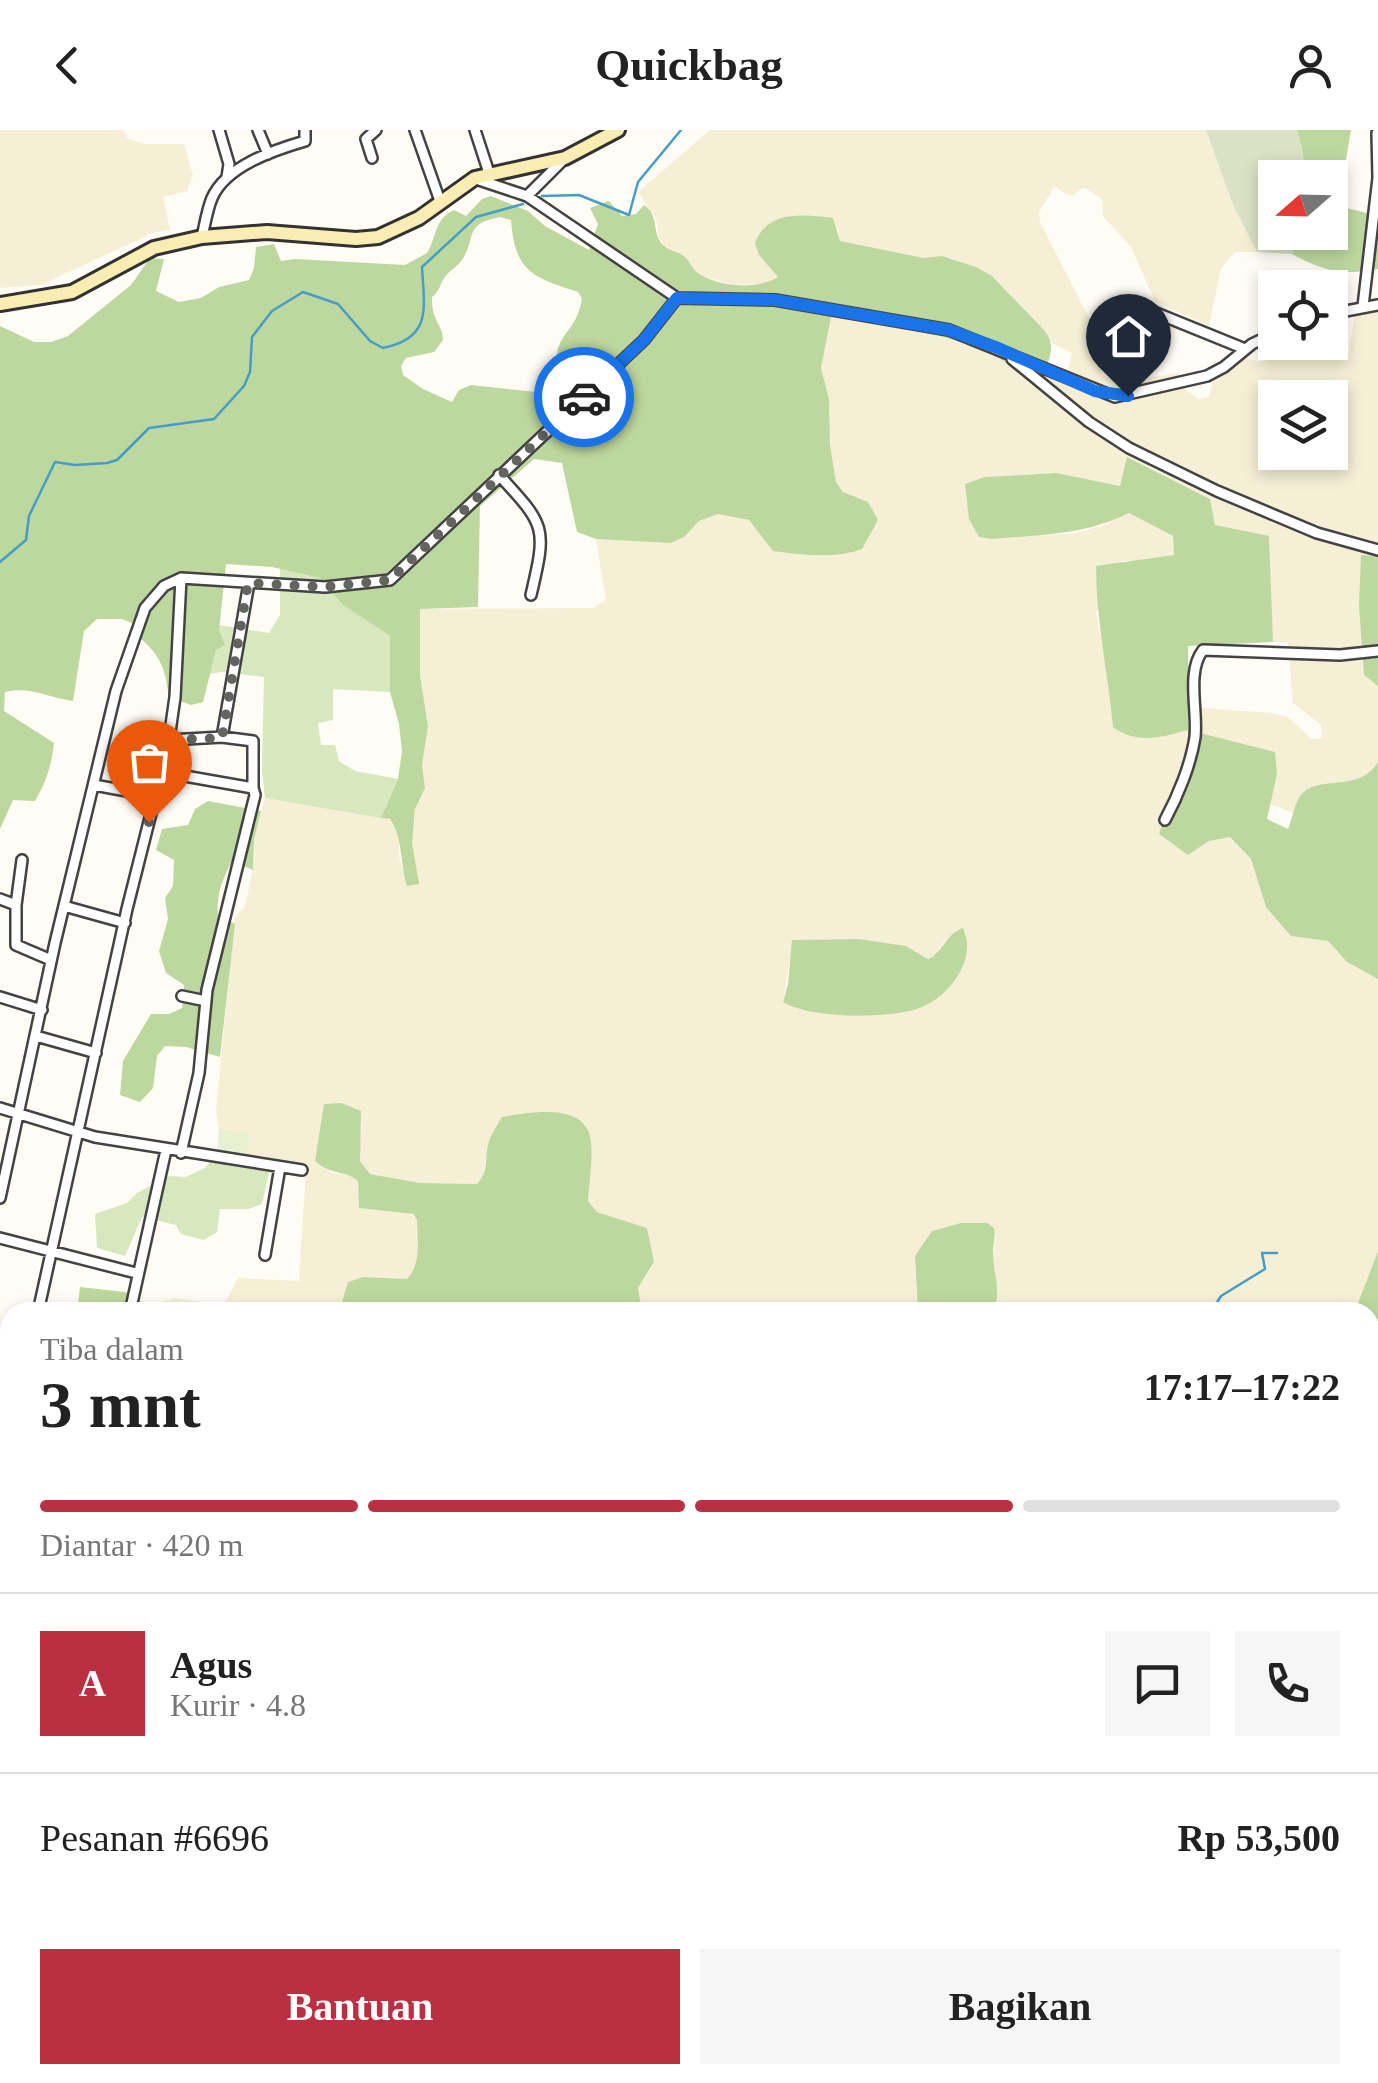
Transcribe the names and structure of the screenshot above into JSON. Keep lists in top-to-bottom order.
{
  "north": "left",
  "page": {
    "header": "Quickbag",
    "heading": ["3 mnt", "Tiba dalam", "17:17–17:22"],
    "panel": [
      "Agus",
      "Kurir · 4.8",
      "Pesanan #6696",
      "Rp 53,500"
    ],
    "bar": "Diantar · 420 m",
    "round": "A",
    "buttons": ["Bantuan", "Bagikan"]
  }
}
